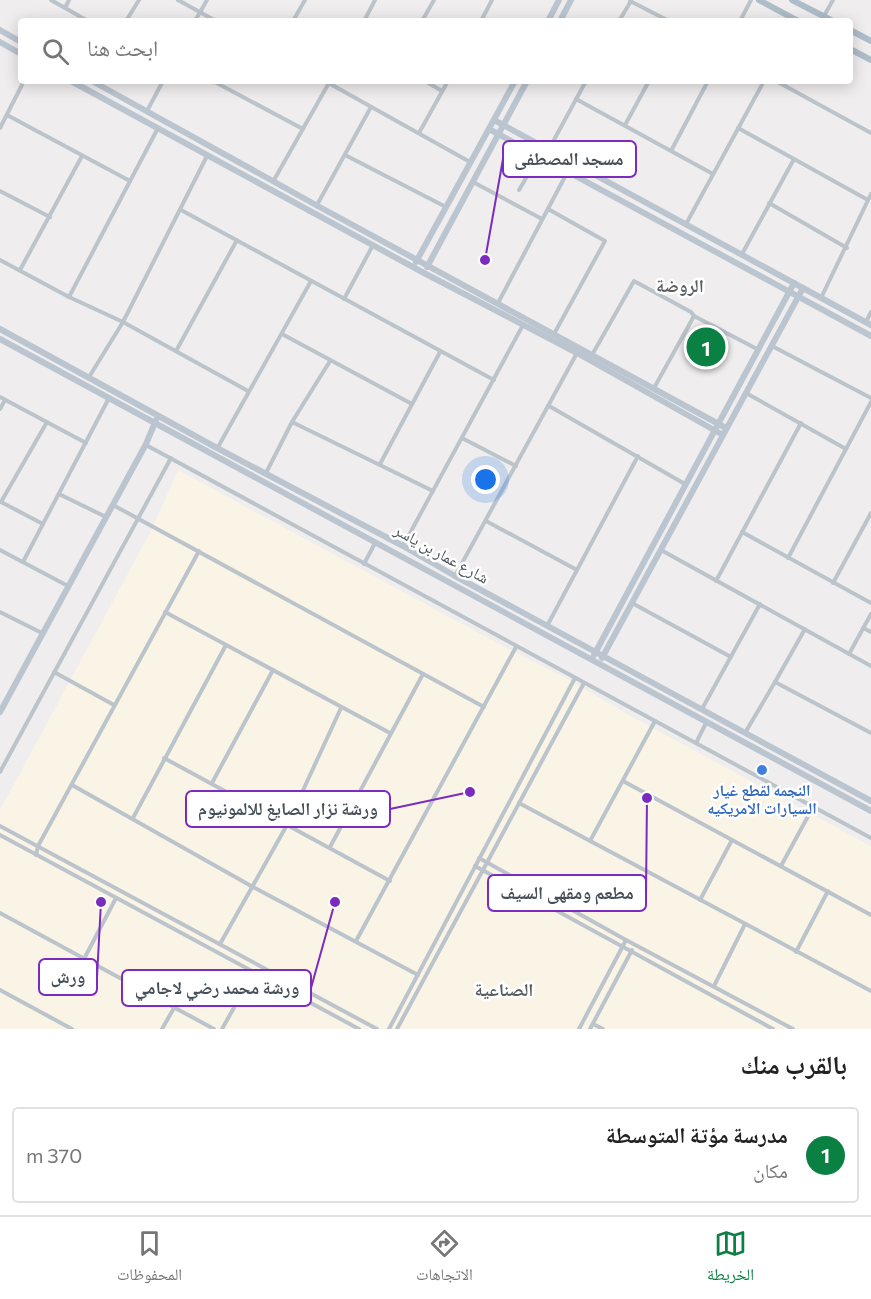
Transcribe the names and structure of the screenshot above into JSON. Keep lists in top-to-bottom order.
{
  "streets": {
    "street": ["شارع عمار بن ياسر"]
  },
  "districts": ["الروضة", "الصناعية"],
  "places": [
    "مسجد المصطفى",
    "النجمه لقطع غيار السيارات الامريكيه",
    "ورشة نزار الصايغ للالمونيوم",
    "مطعم ومقهى السيف",
    "ورش",
    "ورشة محمد رضي لاجامي"
  ],
  "page": {
    "search": "ابحث هنا",
    "pins": "1",
    "heading": "بالقرب منك",
    "list": [
      {
        "mark": "1",
        "name": "مدرسة مؤتة المتوسطة",
        "note": "مكان",
        "value": "370 m"
      }
    ],
    "nav": ["الخريطة", "الاتجاهات", "المحفوظات"]
  }
}
